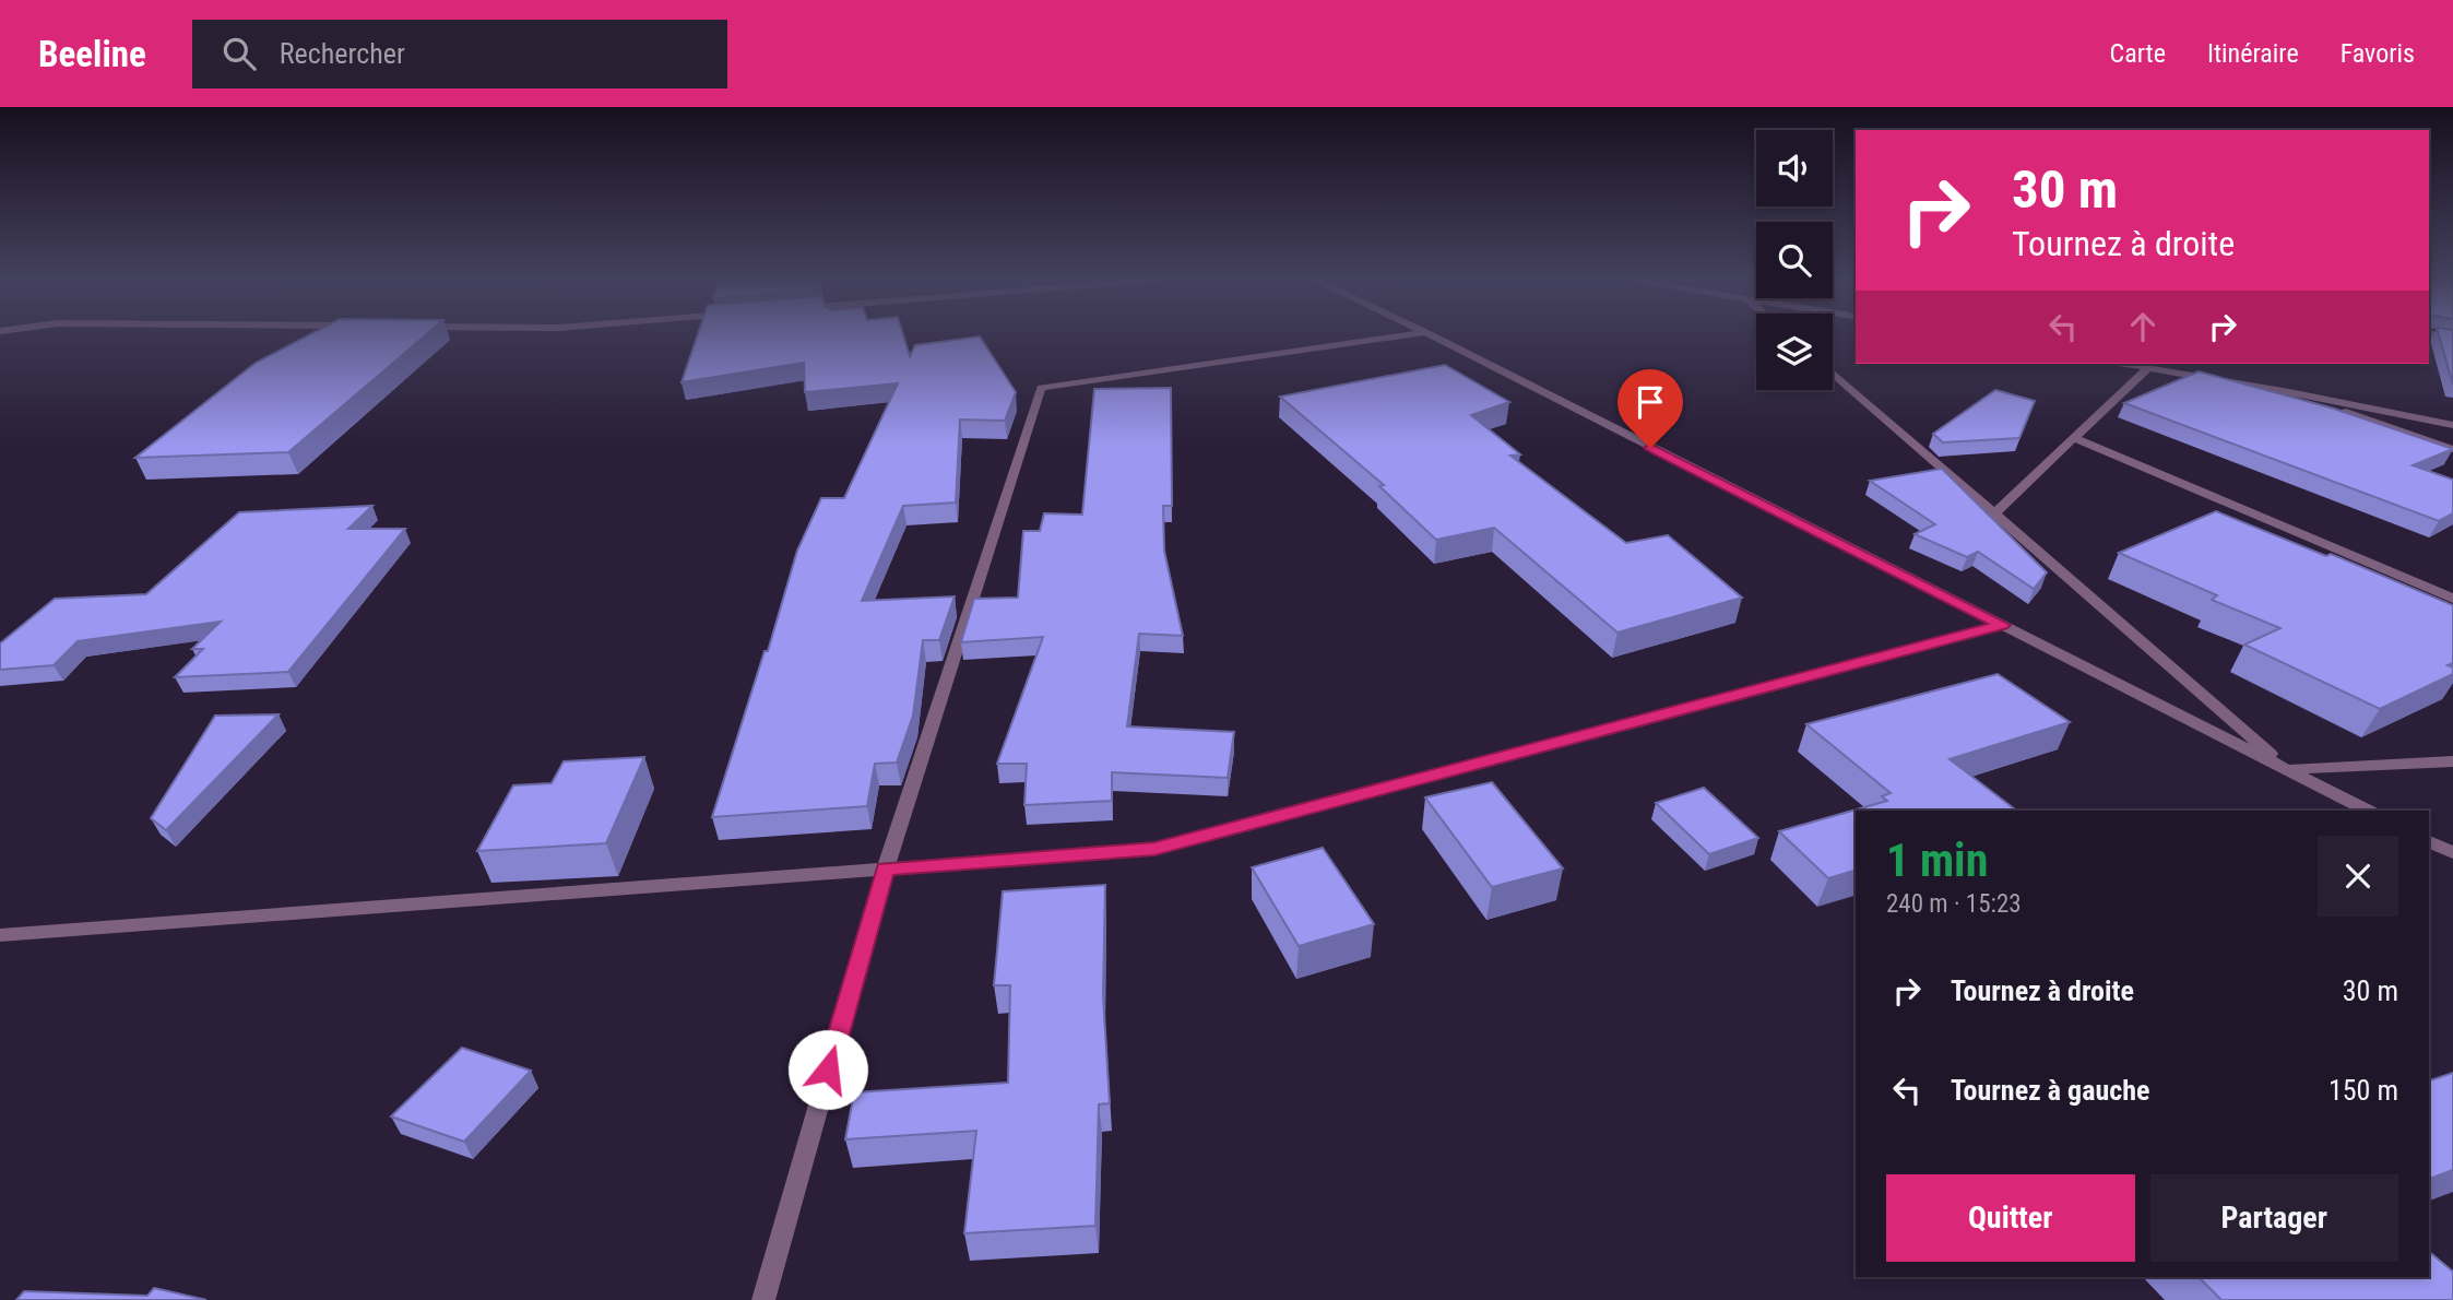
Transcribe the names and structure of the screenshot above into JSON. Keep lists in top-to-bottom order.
{
  "page": {
    "header": "Beeline",
    "search": "Rechercher",
    "nav": ["Carte", "Itinéraire", "Favoris"],
    "turn": ["30 m", "Tournez à droite"],
    "heading": ["1 min", "240 m · 15:23"],
    "list": [
      {
        "name": "Tournez à droite",
        "value": "30 m"
      },
      {
        "name": "Tournez à gauche",
        "value": "150 m"
      }
    ],
    "buttons": ["Quitter", "Partager"]
  }
}
